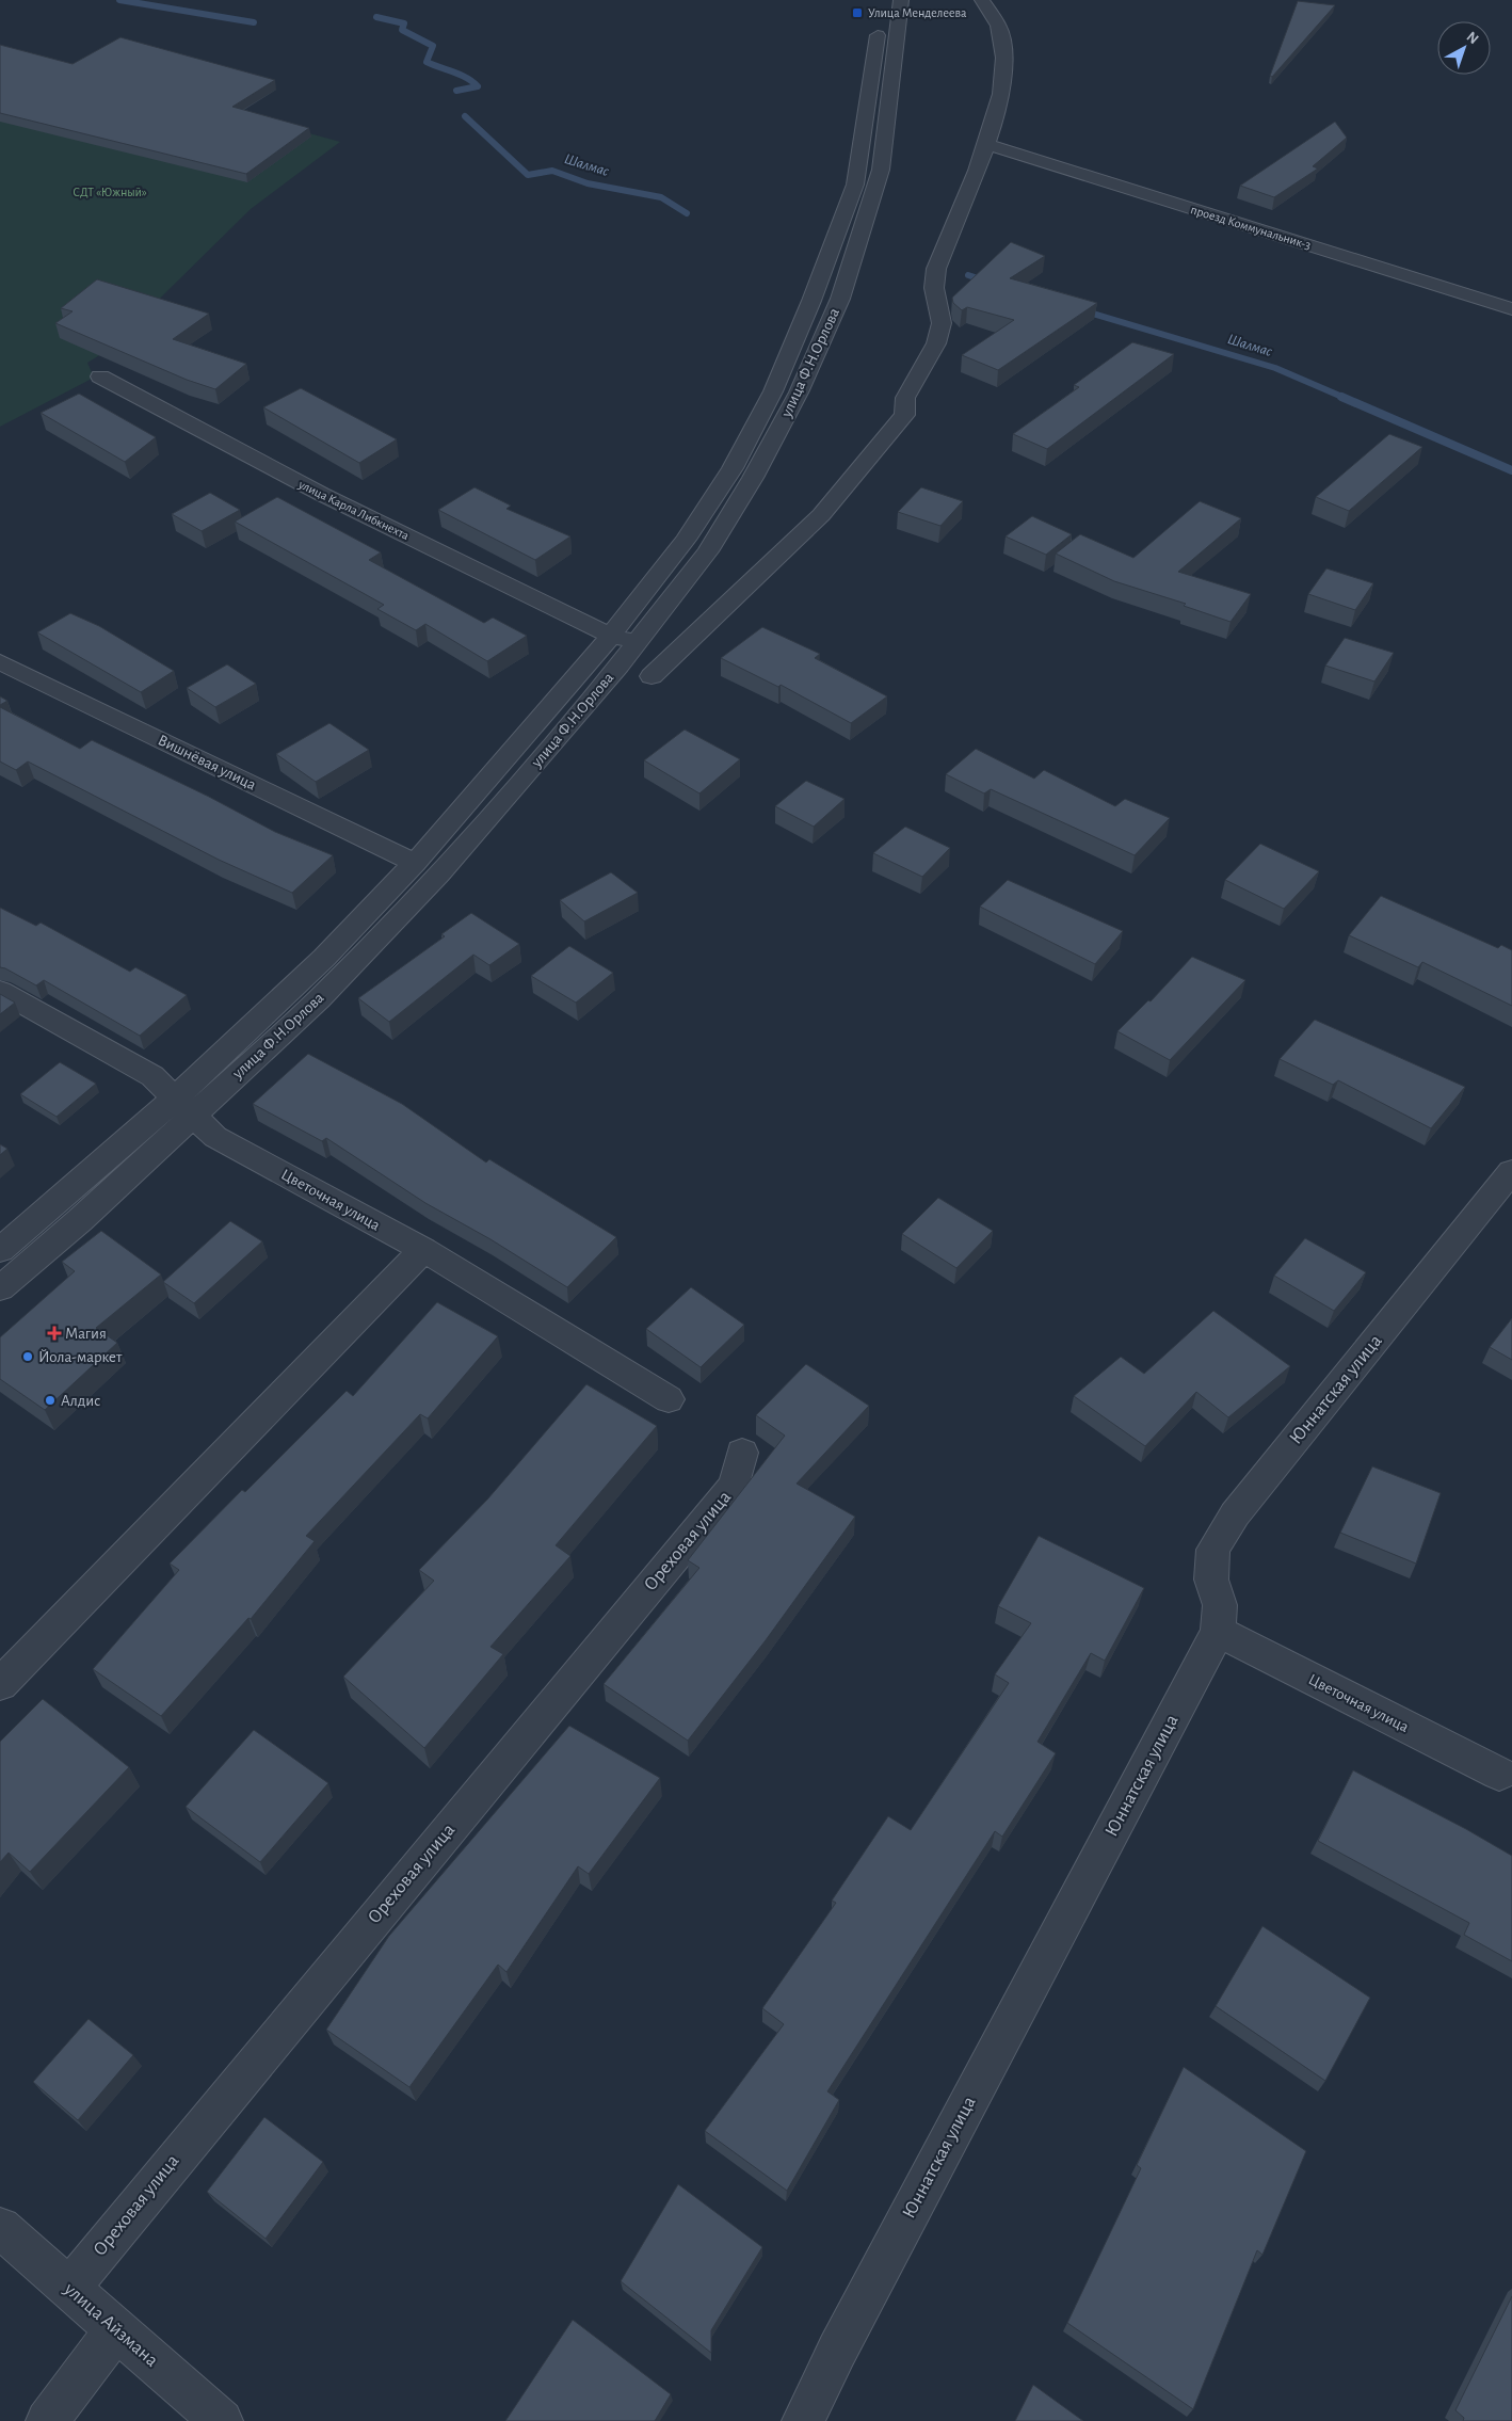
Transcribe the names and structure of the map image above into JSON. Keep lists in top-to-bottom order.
{
  "streets": {
    "street": [
      "проезд Коммунальник-3",
      "улица Ф.Н.Орлова",
      "улица Карла Либкнехта",
      "Вишнёвая улица",
      "Цветочная улица",
      "Юннатская улица",
      "Ореховая улица",
      "улица Айзмана"
    ]
  },
  "crossings": [
    ["улица Ф.Н.Орлова", "улица Карла Либкнехта"],
    ["улица Ф.Н.Орлова", "Вишнёвая улица"],
    ["улица Ф.Н.Орлова", "Цветочная улица"],
    ["Цветочная улица", "Юннатская улица"],
    ["Ореховая улица", "улица Айзмана"]
  ],
  "water": ["Шалмас"],
  "parks": ["СДТ «Южный»"],
  "places": {
    "transit": ["Улица Менделеева"],
    "health": ["Магия"],
    "other": ["Йола-маркет", "Алдис"]
  },
  "north": "top right"
}
